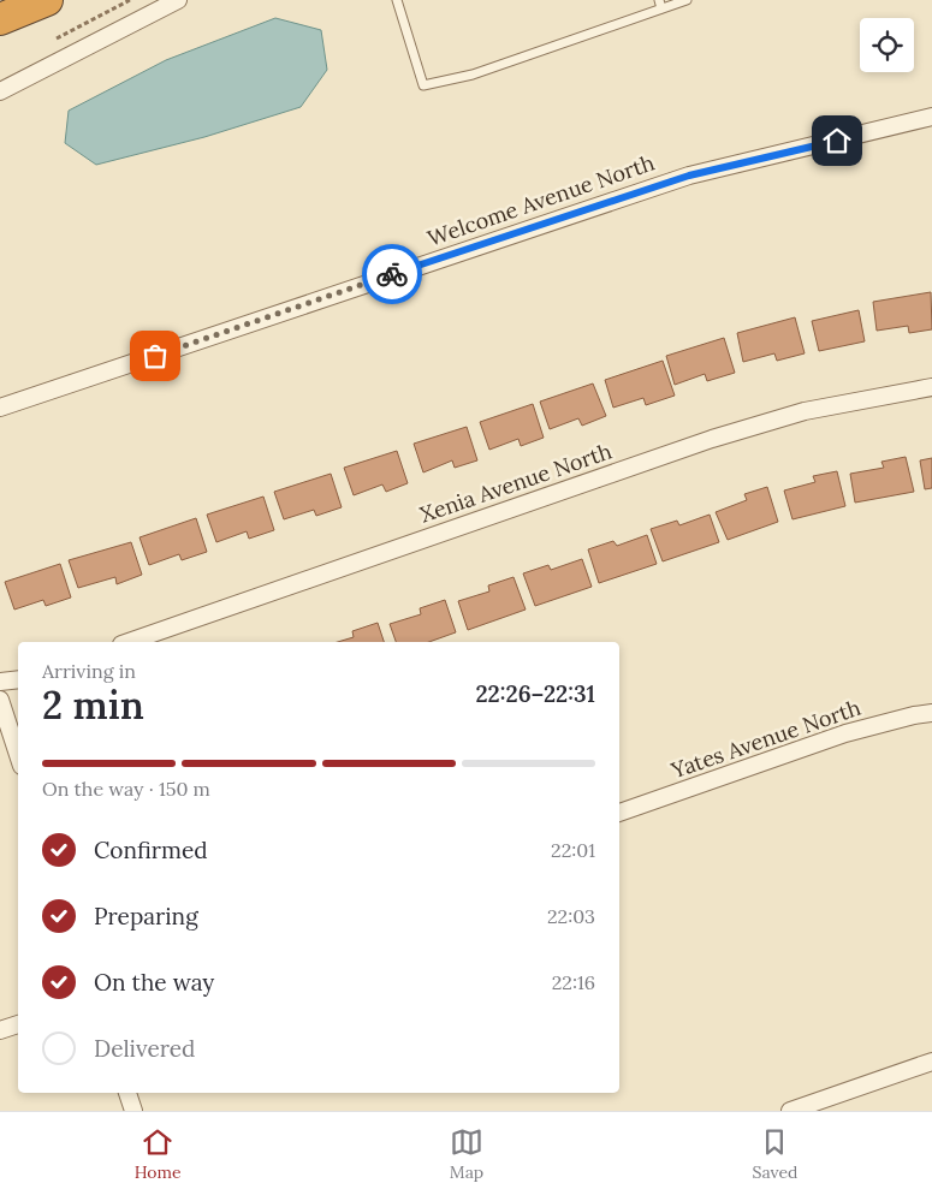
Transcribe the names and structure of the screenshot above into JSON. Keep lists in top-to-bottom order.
{
  "streets": {
    "street": ["Welcome Avenue North", "Xenia Avenue North", "Yates Avenue North"]
  },
  "page": {
    "heading": ["2 min", "Arriving in", "22:26–22:31"],
    "bar": "On the way · 150 m",
    "list": [
      ["Confirmed", "22:01"],
      ["Preparing", "22:03"],
      ["On the way", "22:16"],
      "Delivered"
    ],
    "tabs": ["Home", "Map", "Saved"]
  }
}
